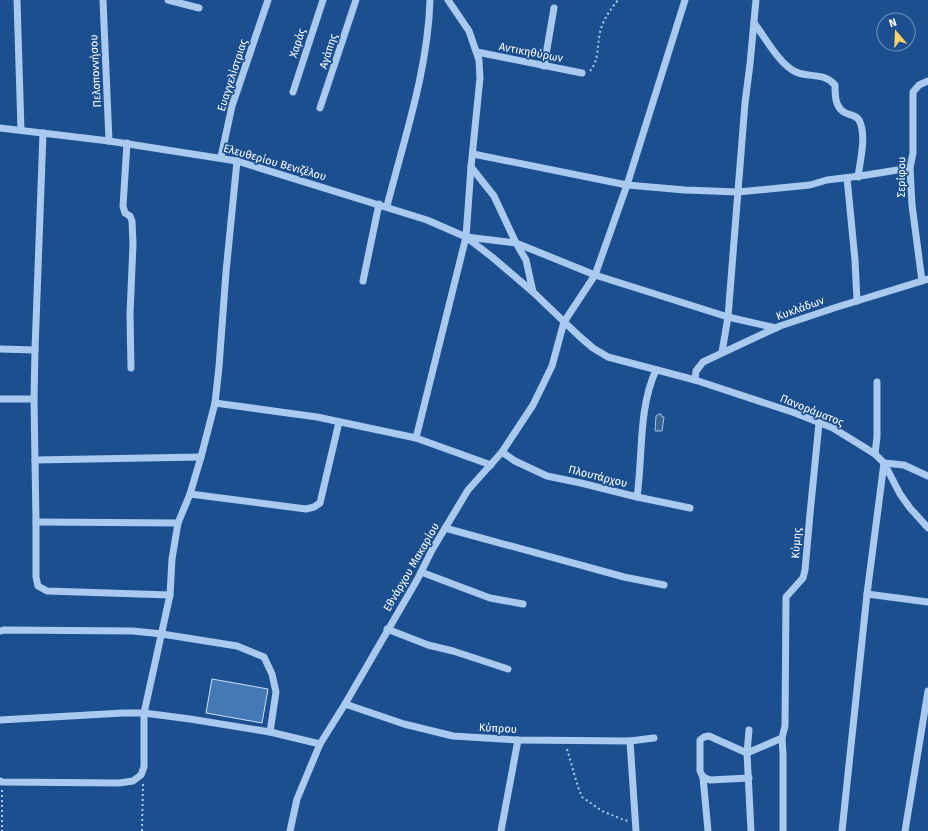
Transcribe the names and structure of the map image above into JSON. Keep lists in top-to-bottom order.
{
  "streets": {
    "street": [
      "Χαράς",
      "Αγάπης",
      "Αντικηθύρων",
      "Πελοποννήσου",
      "Ευαγγελίστριας",
      "Ελευθερίου Βενιζέλου",
      "Σερίφου",
      "Κυκλάδων",
      "Πανοράματος",
      "Πλουτάρχου",
      "Κύμης",
      "Εθνάρχου Μακαρίου",
      "Κύπρου"
    ]
  },
  "crossings": [
    ["Πελοποννήσου", "Ελευθερίου Βενιζέλου"],
    ["Ευαγγελίστριας", "Ελευθερίου Βενιζέλου"],
    ["Ελευθερίου Βενιζέλου", "Πανοράματος"],
    ["Σερίφου", "Κυκλάδων"],
    ["Κυκλάδων", "Πανοράματος"],
    ["Πανοράματος", "Πλουτάρχου"],
    ["Πανοράματος", "Κύμης"],
    ["Πανοράματος", "Εθνάρχου Μακαρίου"],
    ["Πλουτάρχου", "Εθνάρχου Μακαρίου"],
    ["Εθνάρχου Μακαρίου", "Κύπρου"]
  ],
  "north": "top"
}
